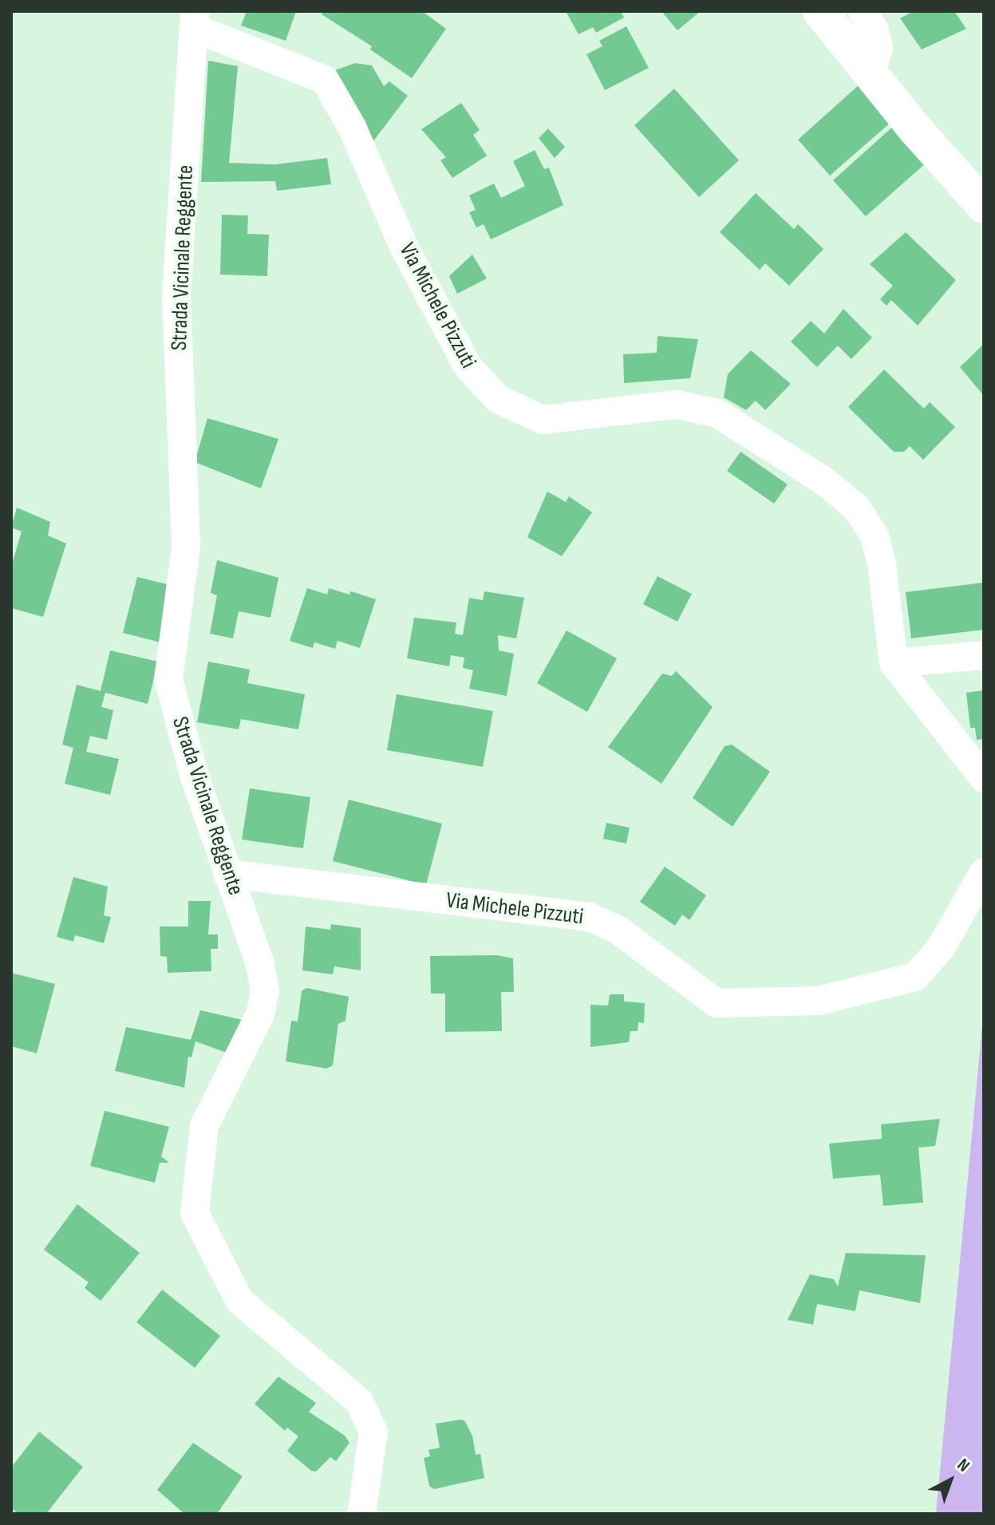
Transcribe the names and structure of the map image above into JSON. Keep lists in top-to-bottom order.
{
  "streets": {
    "street": ["Strada Vicinale Reggente", "Via Michele Pizzuti"]
  },
  "crossings": [
    ["Strada Vicinale Reggente", "Via Michele Pizzuti"]
  ],
  "north": "top right"
}
